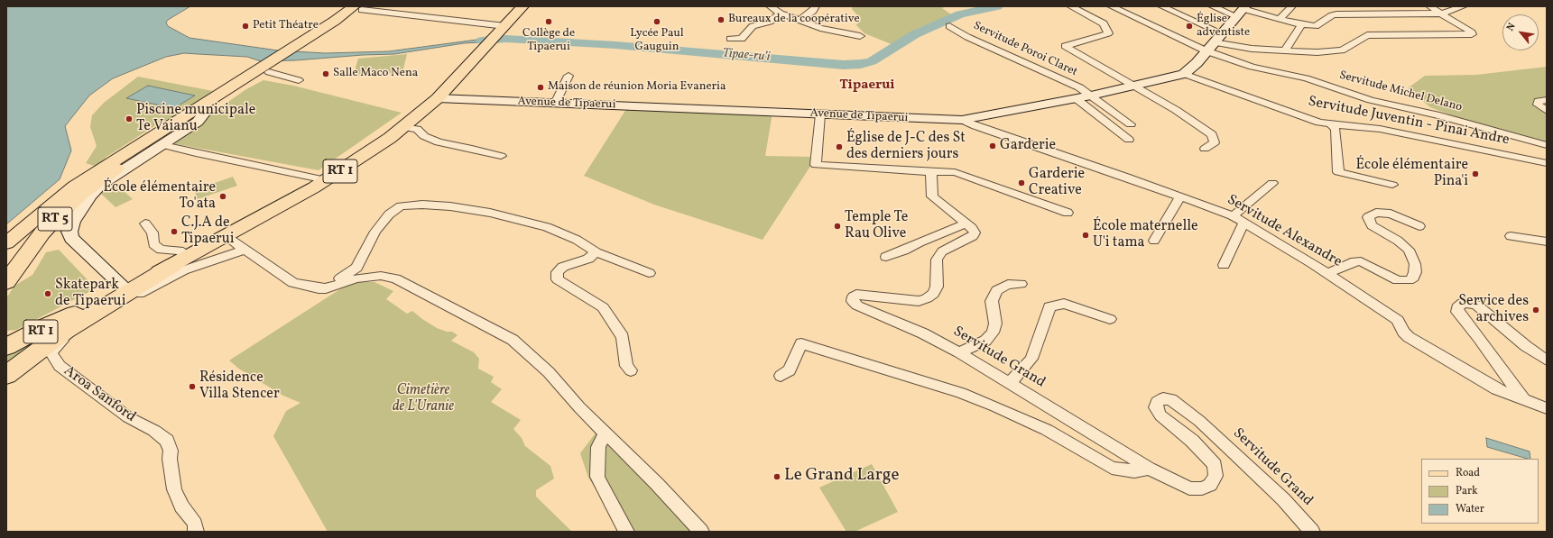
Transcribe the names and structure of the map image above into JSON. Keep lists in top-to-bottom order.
{
  "streets": {
    "highway": ["RT 5"],
    "main road": ["Avenue de Tipaerui", "RT 1"],
    "street": [
      "Servitude Poroi Claret",
      "Servitude Michel Delano",
      "Servitude Juventin - Pinai Andre",
      "Servitude Alexandre",
      "Servitude Grand",
      "Aroa Sanford"
    ]
  },
  "crossings": [
    ["Servitude Poroi Claret", "Avenue de Tipaerui"],
    ["Servitude Michel Delano", "Avenue de Tipaerui"],
    ["Avenue de Tipaerui", "Servitude Juventin - Pinai Andre"],
    ["Avenue de Tipaerui", "RT 1"],
    ["Avenue de Tipaerui", "Servitude Alexandre"]
  ],
  "districts": ["Tipaerui"],
  "water": ["Tipae-ru’i"],
  "parks": ["Cimetière de L'Uranie"],
  "places": [
    "Bureaux de la coopérative",
    "Collège de Tipaerui",
    "Lycée Paul Gauguin",
    "Petit Théatre",
    "Église adventiste",
    "Salle Maco Nena",
    "Maison de réunion Moria Evaneria",
    "Piscine municipale Te Vaianu",
    "Garderie",
    "Église de J-C des St des derniers jours",
    "École élémentaire Pina'i",
    "Garderie Creative",
    "École élémentaire To'ata",
    "Temple Te Rau Olive",
    "C.J.A de Tipaerui",
    "École maternelle U'i tama",
    "Skatepark de Tipaerui",
    "Service des archives",
    "Résidence Villa Stencer",
    "Le Grand Large"
  ],
  "legend": ["Road", "Park", "Water"],
  "north": "top left"
}
